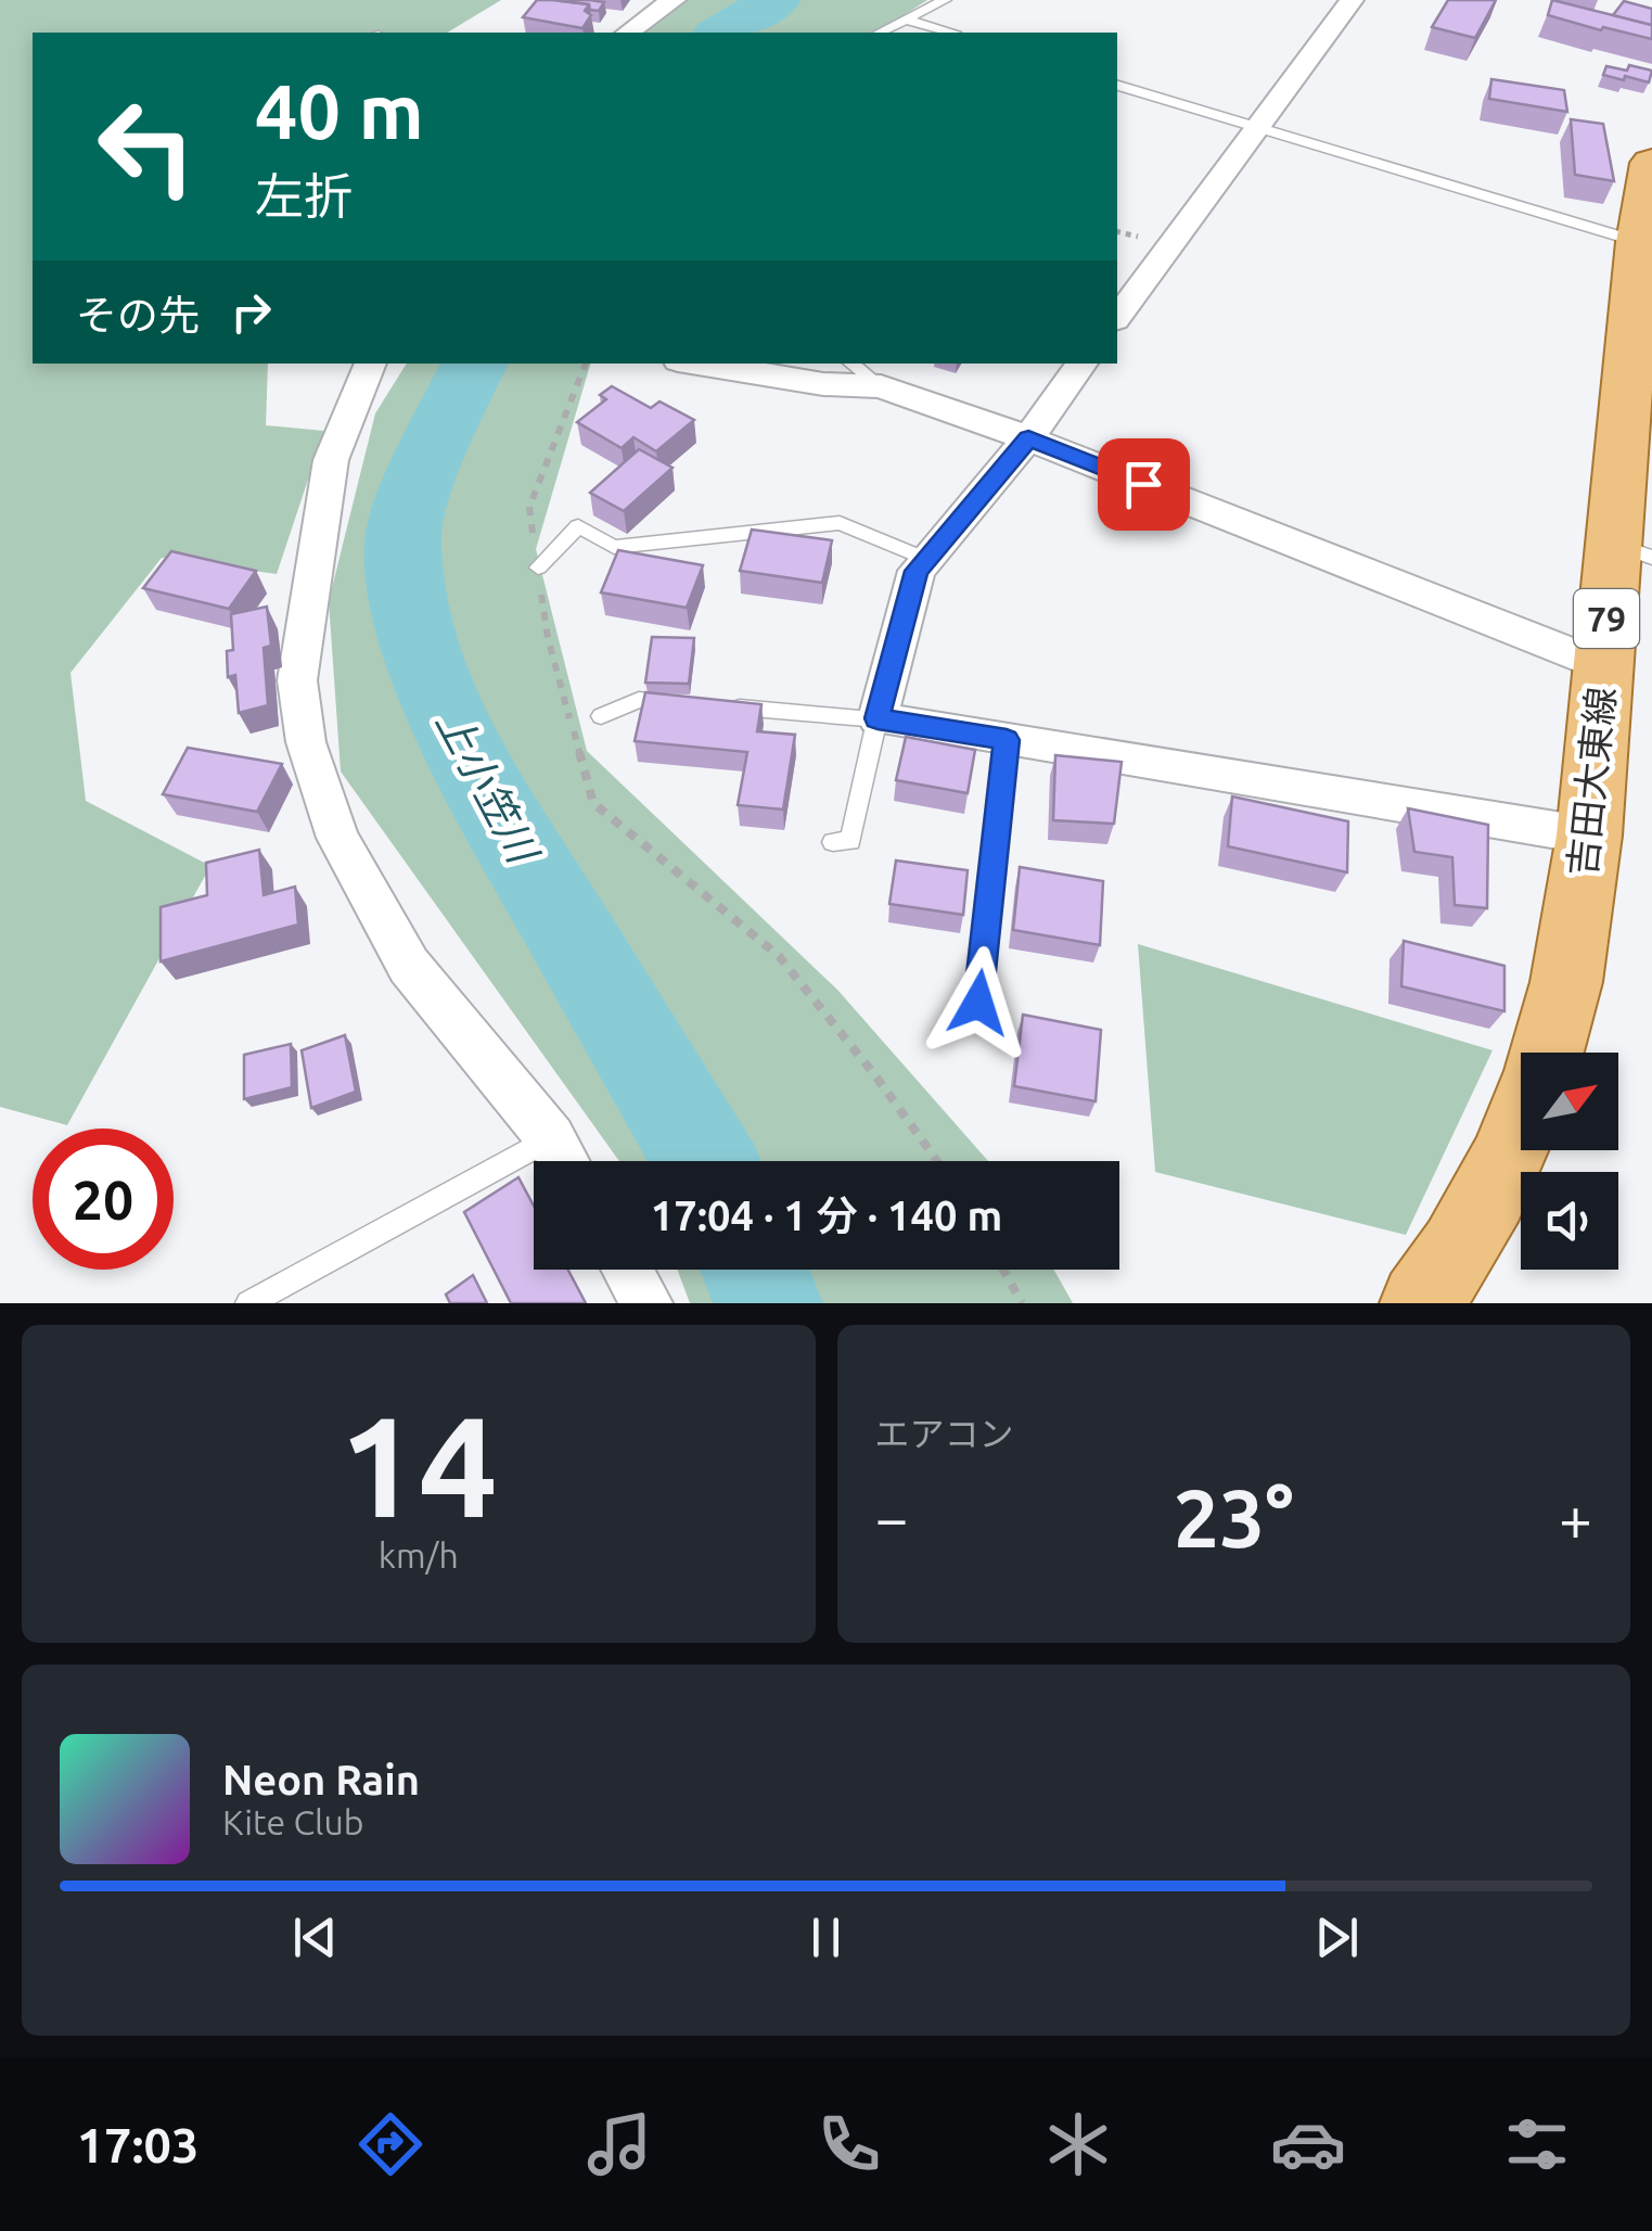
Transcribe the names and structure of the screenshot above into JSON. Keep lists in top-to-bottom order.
{
  "streets": {
    "main road": ["79", "吉田大東線"]
  },
  "water": ["上小笠川"],
  "north": "top right",
  "page": {
    "turn": ["40 m", "左折"],
    "then": "その先",
    "limit": "20",
    "trip": "17:04 · 1 分 · 140 m",
    "tile": [
      ["14", "km/h"],
      "エアコン"
    ],
    "heat": ["−", "23°", "+"],
    "song": ["Neon Rain", "Kite Club"],
    "tabs": "17:03"
  }
}
